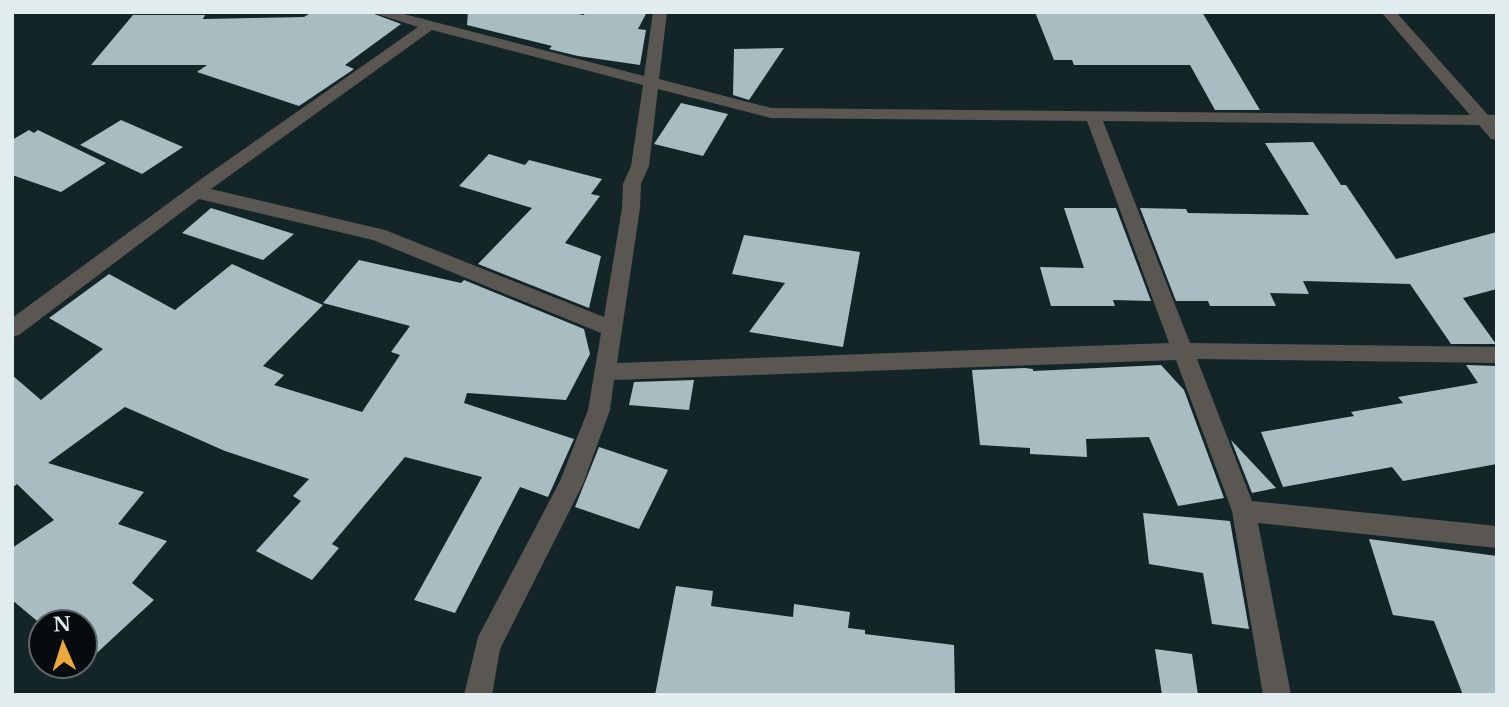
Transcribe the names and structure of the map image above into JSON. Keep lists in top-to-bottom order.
{
  "north": "top"
}
